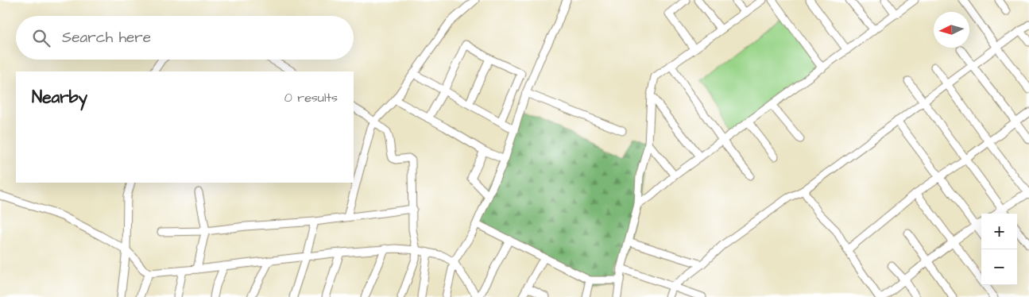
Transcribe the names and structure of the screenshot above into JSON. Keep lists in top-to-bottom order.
{
  "north": "left",
  "page": {
    "search": "Search here",
    "heading": ["Nearby", "0 results"],
    "map_buttons": ["+", "−"]
  }
}
